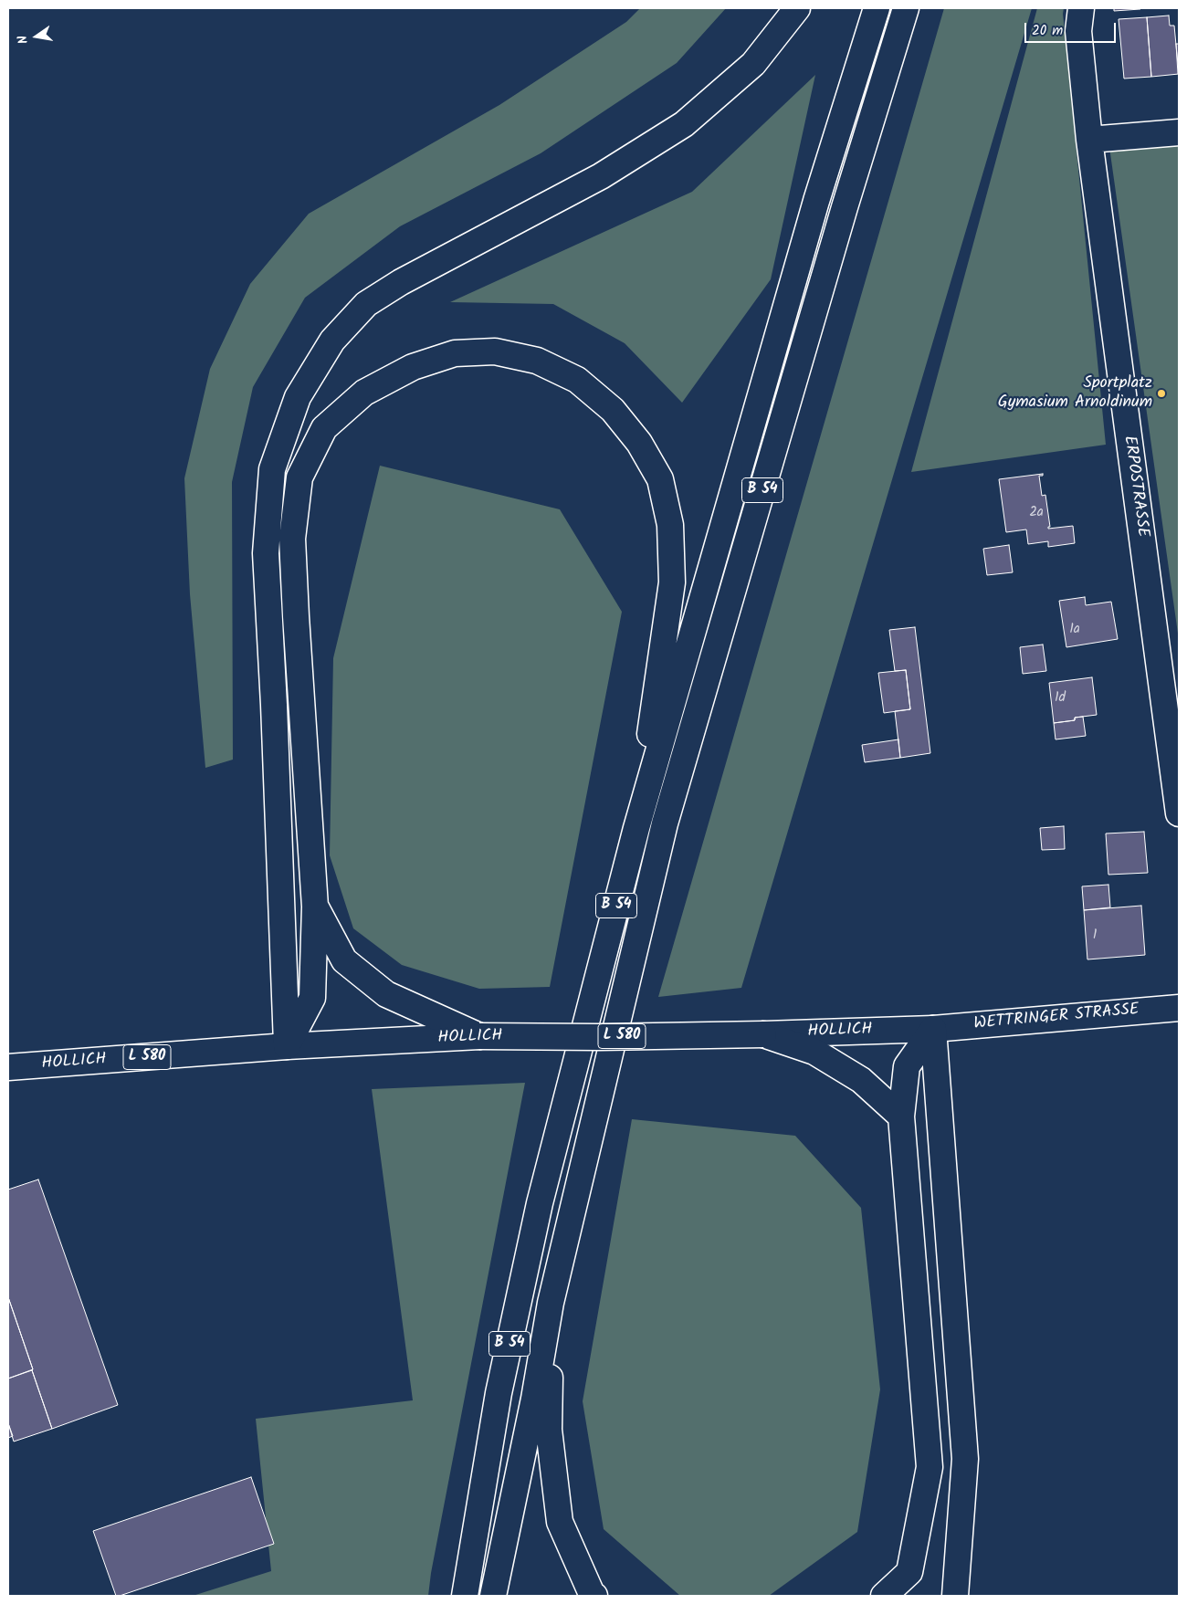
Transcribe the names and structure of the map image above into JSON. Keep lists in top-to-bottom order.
{
  "streets": {
    "main road": [
      "ERPOSTRASSE",
      "B 54",
      "WETTRINGER STRASSE",
      "HOLLICH",
      "L 580"
    ]
  },
  "crossings": [
    ["WETTRINGER STRASSE", "HOLLICH"]
  ],
  "places": ["Sportplatz Gymasium Arnoldinum"],
  "house_numbers": [
    "2a",
    "1a",
    "1d",
    "1"
  ],
  "scale_bar": "20 m",
  "north": "left"
}
